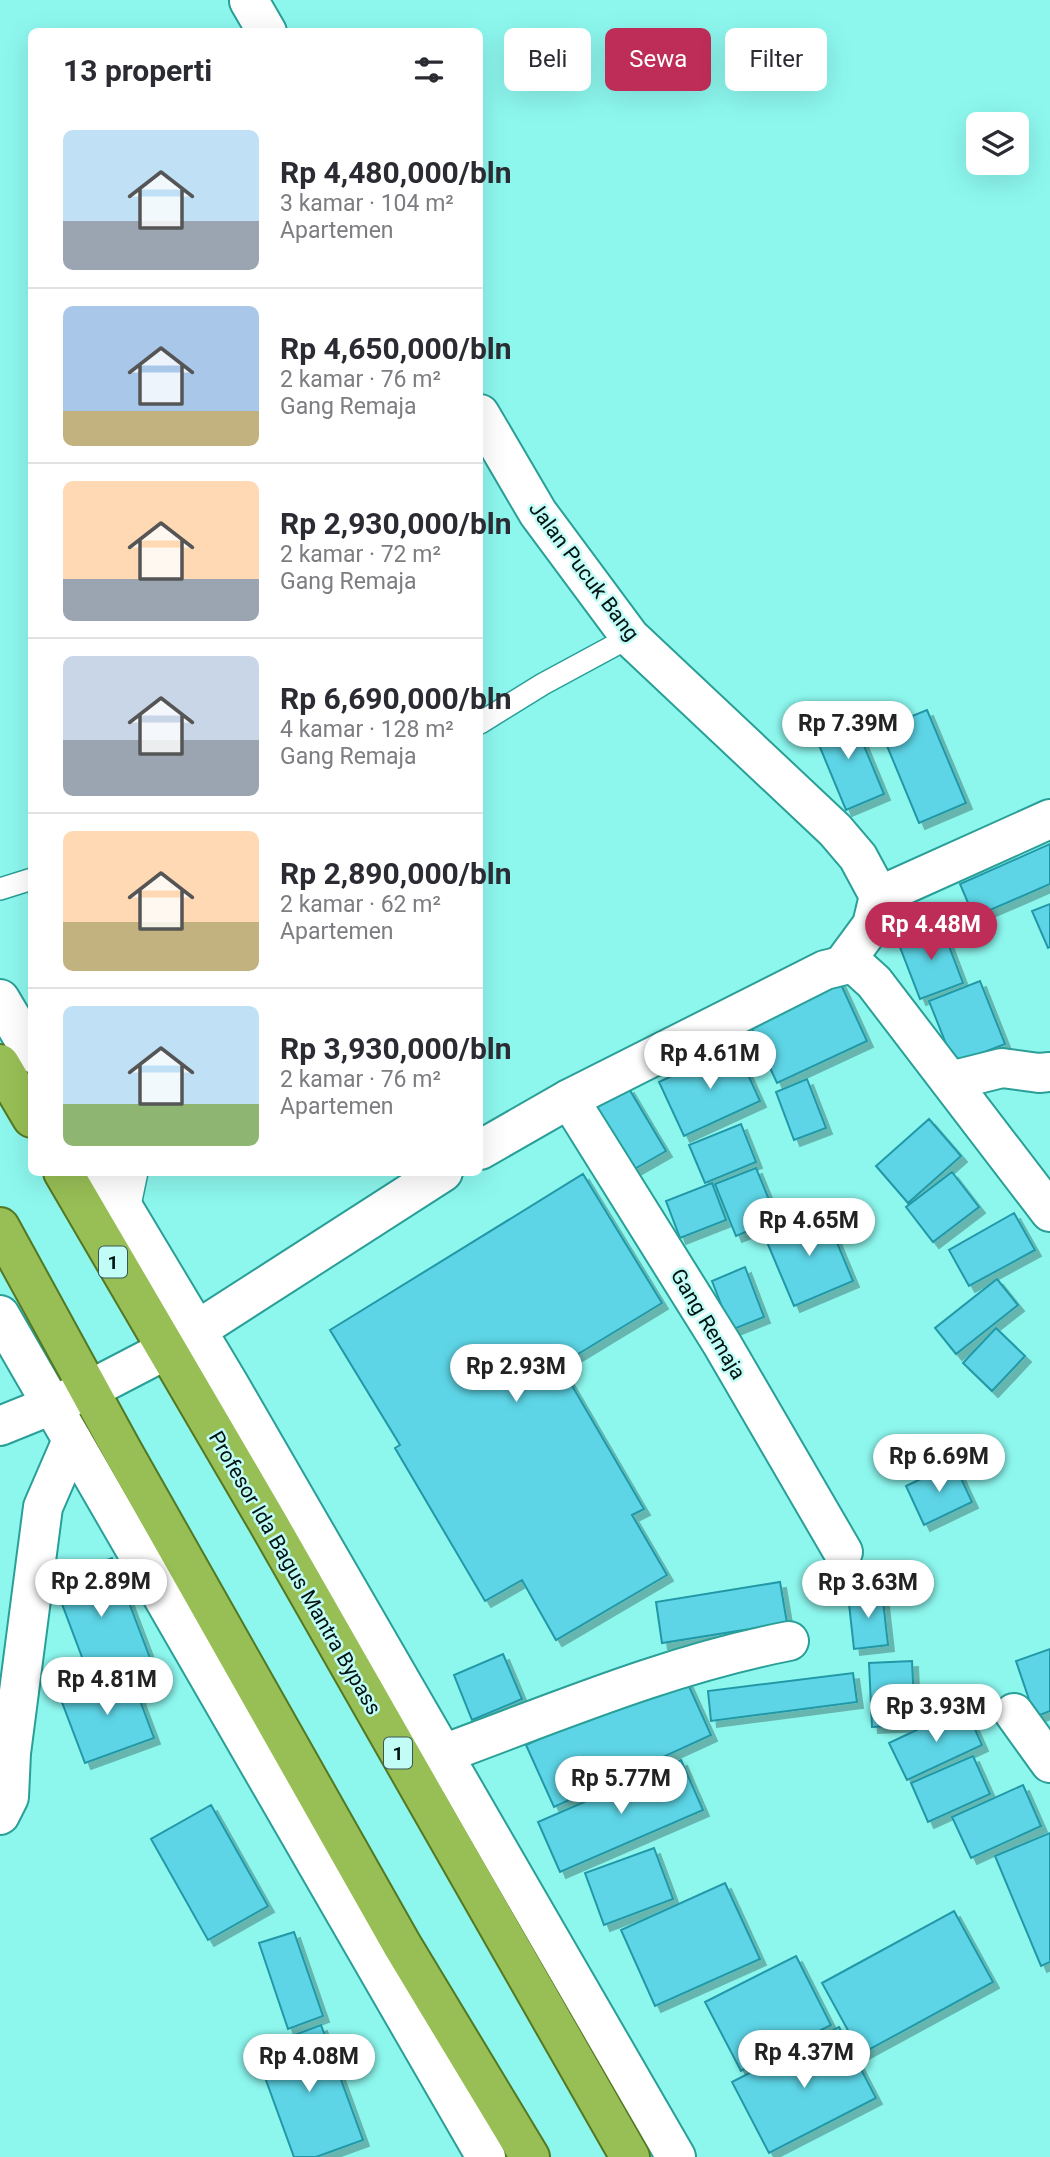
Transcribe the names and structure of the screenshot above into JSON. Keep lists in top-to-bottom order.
{
  "streets": {
    "highway": ["1", "Profesor Ida Bagus Mantra Bypass"],
    "street": ["Jalan Pucuk Bang", "Gang Remaja"]
  },
  "page": {
    "chip": ["Beli", "Sewa", "Filter"],
    "heading": "13 properti",
    "list": [
      {
        "name": "Rp 4,480,000/bln",
        "note": "3 kamar · 104 m² · Apartemen"
      },
      {
        "name": "Rp 4,650,000/bln",
        "note": "2 kamar · 76 m² · Gang Remaja"
      },
      {
        "name": "Rp 2,930,000/bln",
        "note": "2 kamar · 72 m² · Gang Remaja"
      },
      {
        "name": "Rp 6,690,000/bln",
        "note": "4 kamar · 128 m² · Gang Remaja"
      },
      {
        "name": "Rp 2,890,000/bln",
        "note": "2 kamar · 62 m² · Apartemen"
      },
      {
        "name": "Rp 3,930,000/bln",
        "note": "2 kamar · 76 m² · Apartemen"
      }
    ],
    "price": [
      "Rp 7.39M",
      "Rp 4.48M",
      "Rp 4.61M",
      "Rp 4.65M",
      "Rp 2.93M",
      "Rp 6.69M",
      "Rp 2.89M",
      "Rp 3.63M",
      "Rp 4.81M",
      "Rp 3.93M",
      "Rp 5.77M",
      "Rp 4.37M",
      "Rp 4.08M"
    ]
  }
}
